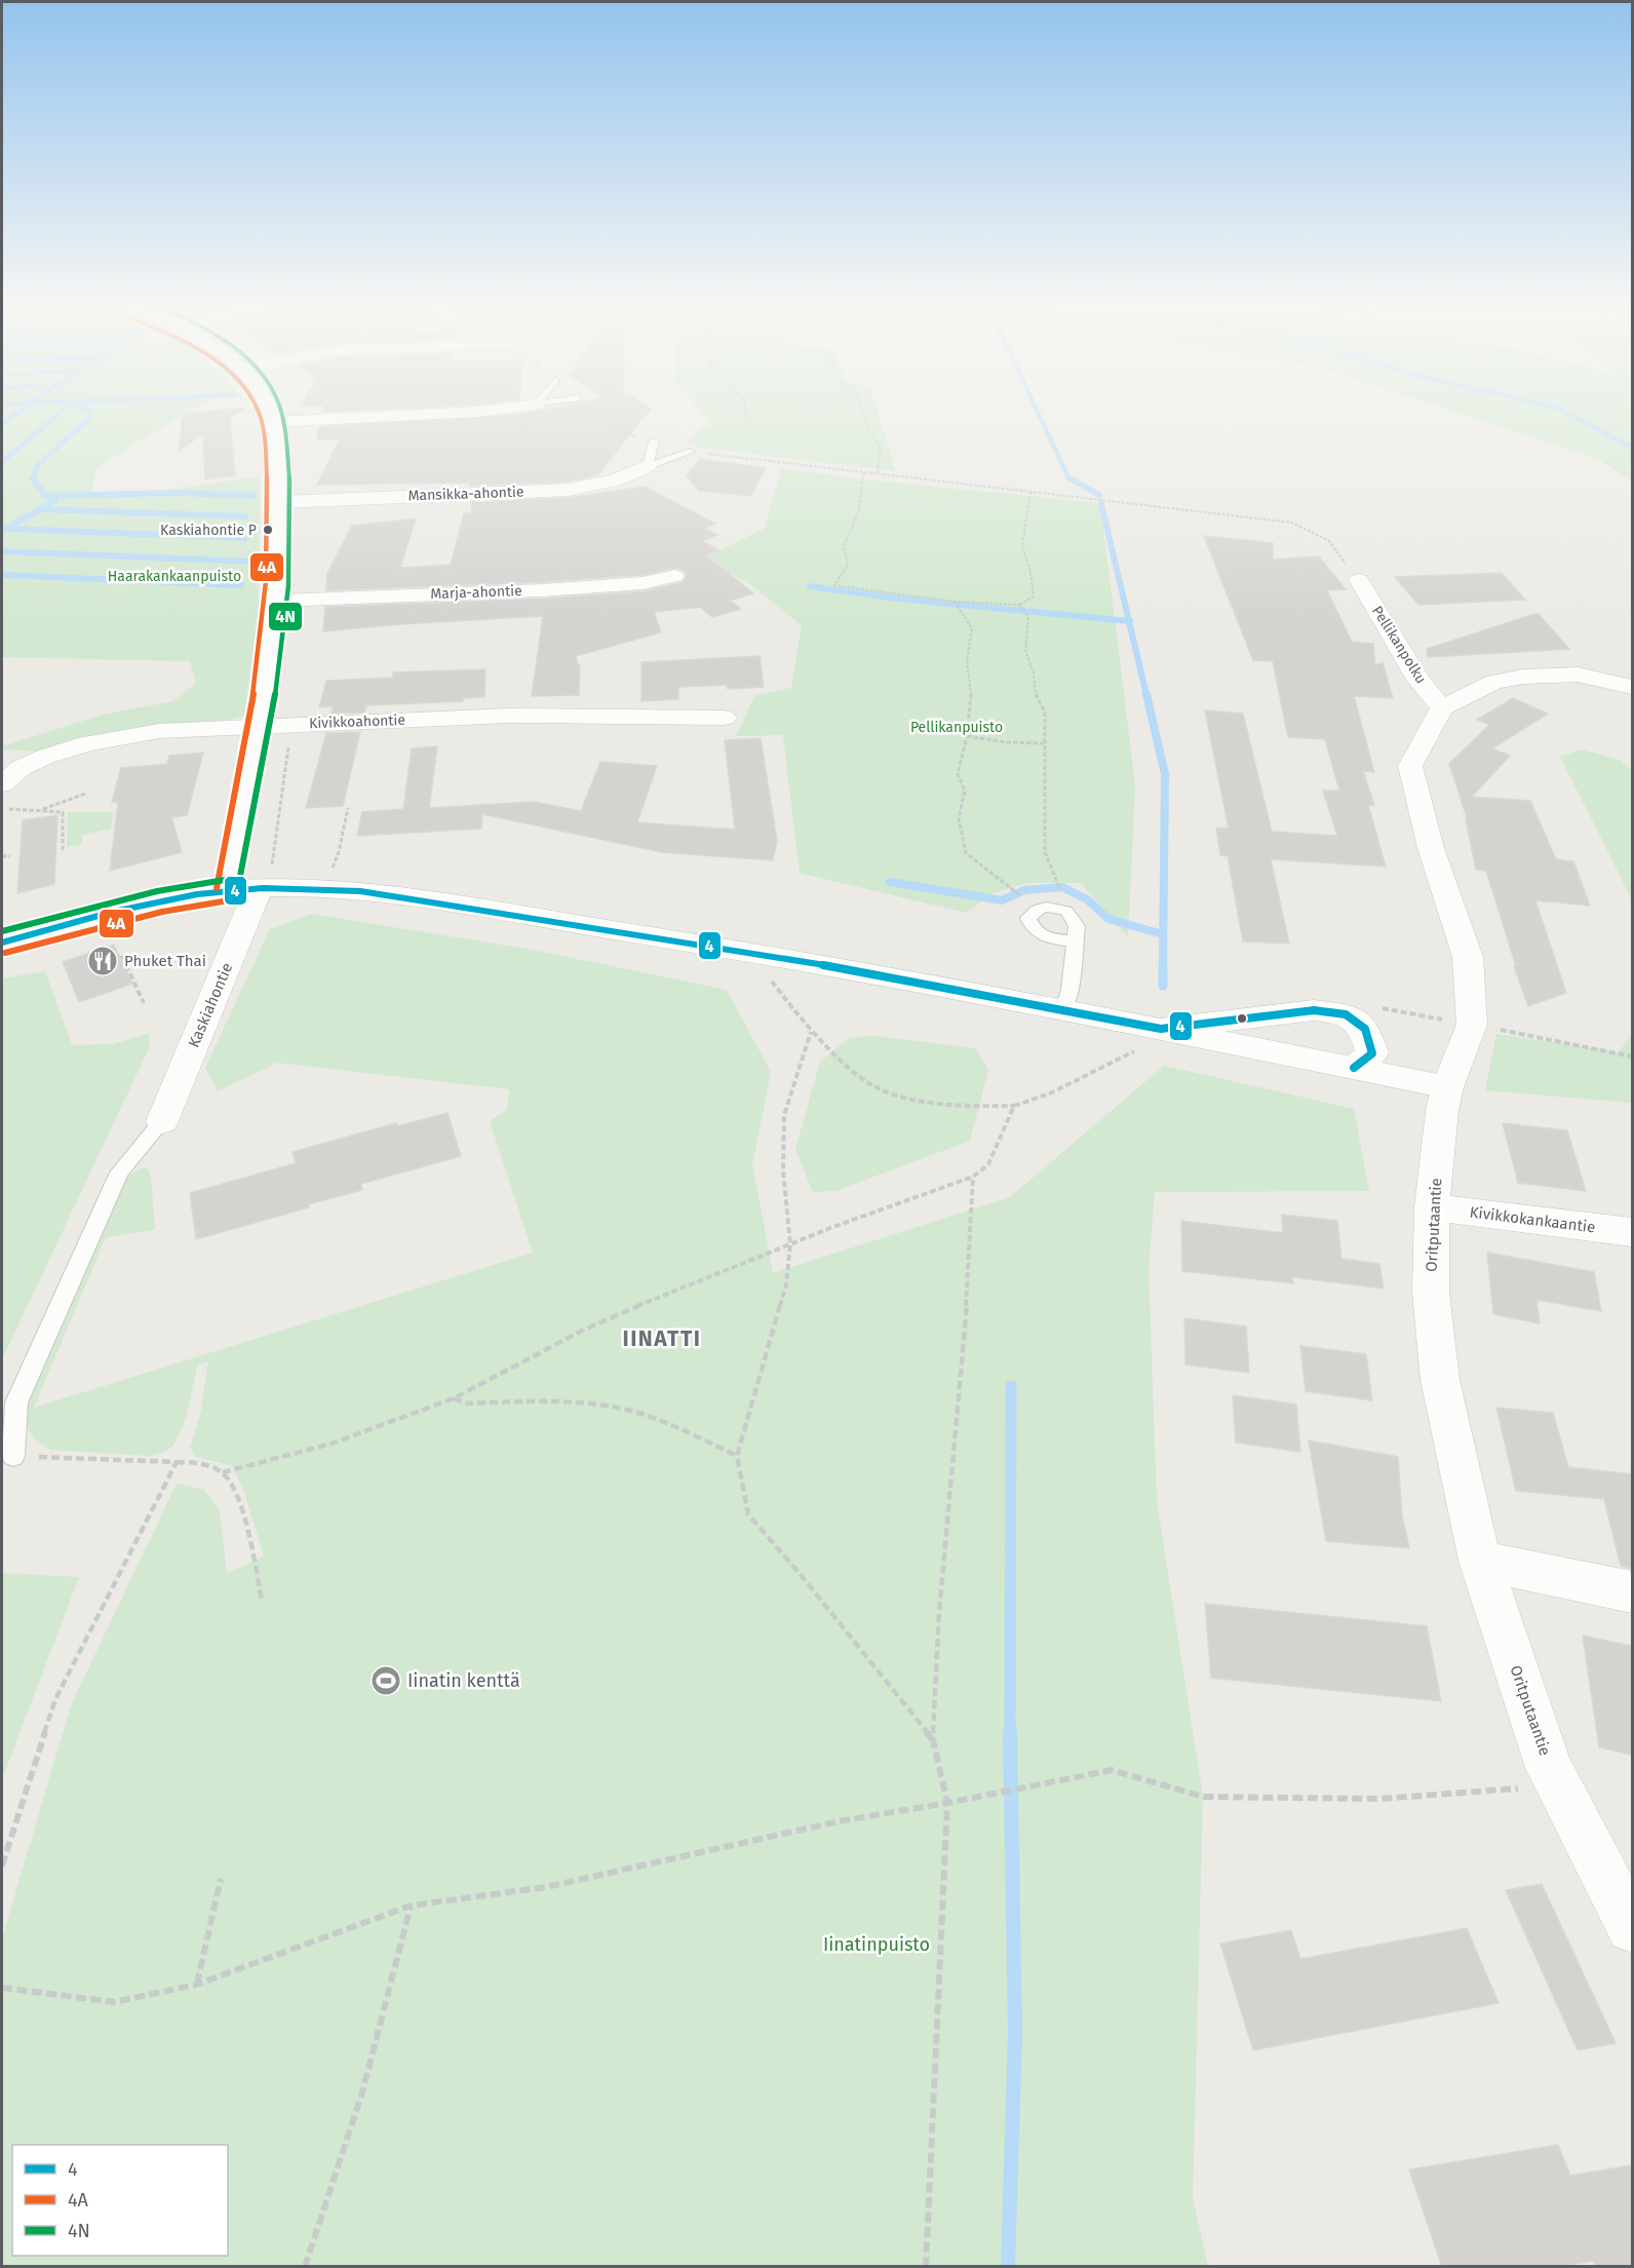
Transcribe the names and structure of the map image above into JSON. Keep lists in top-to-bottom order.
{
  "streets": {
    "street": [
      "Mansikka-ahontie",
      "Marja-ahontie",
      "Pellikanpolku",
      "Kivikkoahontie",
      "Kaskiahontie",
      "Kivikkokankaantie",
      "Oritputaantie"
    ]
  },
  "crossings": [
    ["Pellikanpolku", "Oritputaantie"],
    ["Kivikkokankaantie", "Oritputaantie"]
  ],
  "districts": ["IINATTI"],
  "parks": ["Haarakankaanpuisto", "Pellikanpuisto", "Iinatinpuisto"],
  "places": {
    "other": ["Kaskiahontie P"],
    "restaurant": ["Phuket Thai"],
    "sports": ["Iinatin kenttä"]
  },
  "lines": ["transit line 4A", "transit line 4N", "transit line 4"],
  "legend": ["4", "4A", "4N"]
}
